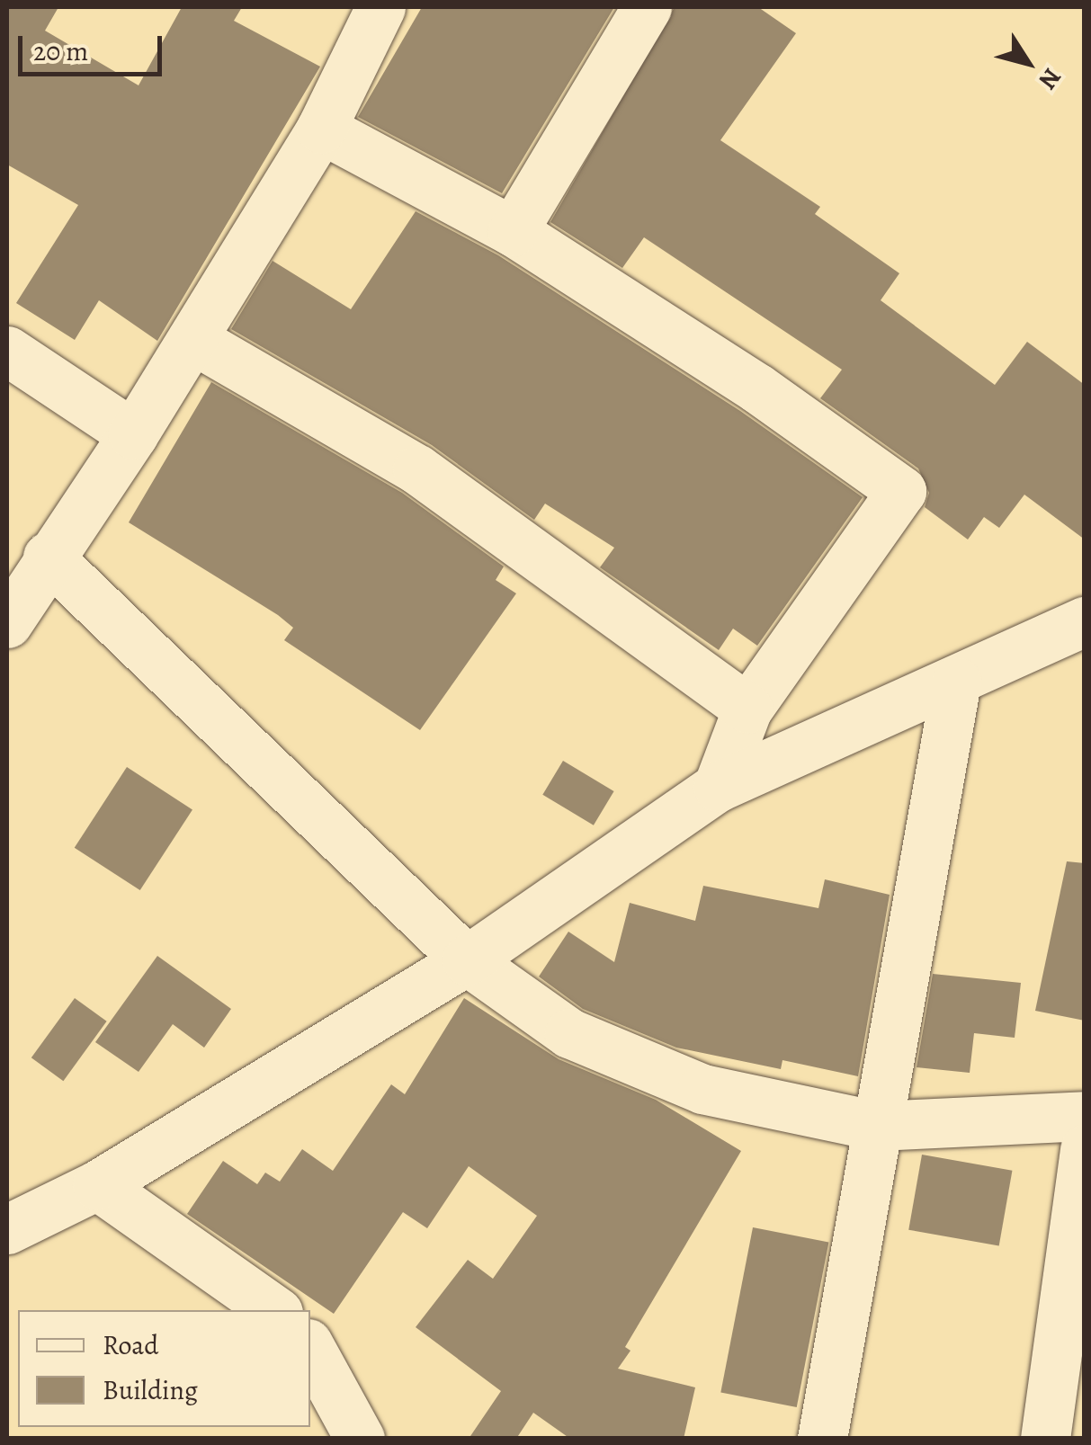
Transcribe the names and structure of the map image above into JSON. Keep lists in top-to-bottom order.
{
  "legend": ["Road", "Building"],
  "scale_bar": "20 m",
  "north": "bottom right"
}
